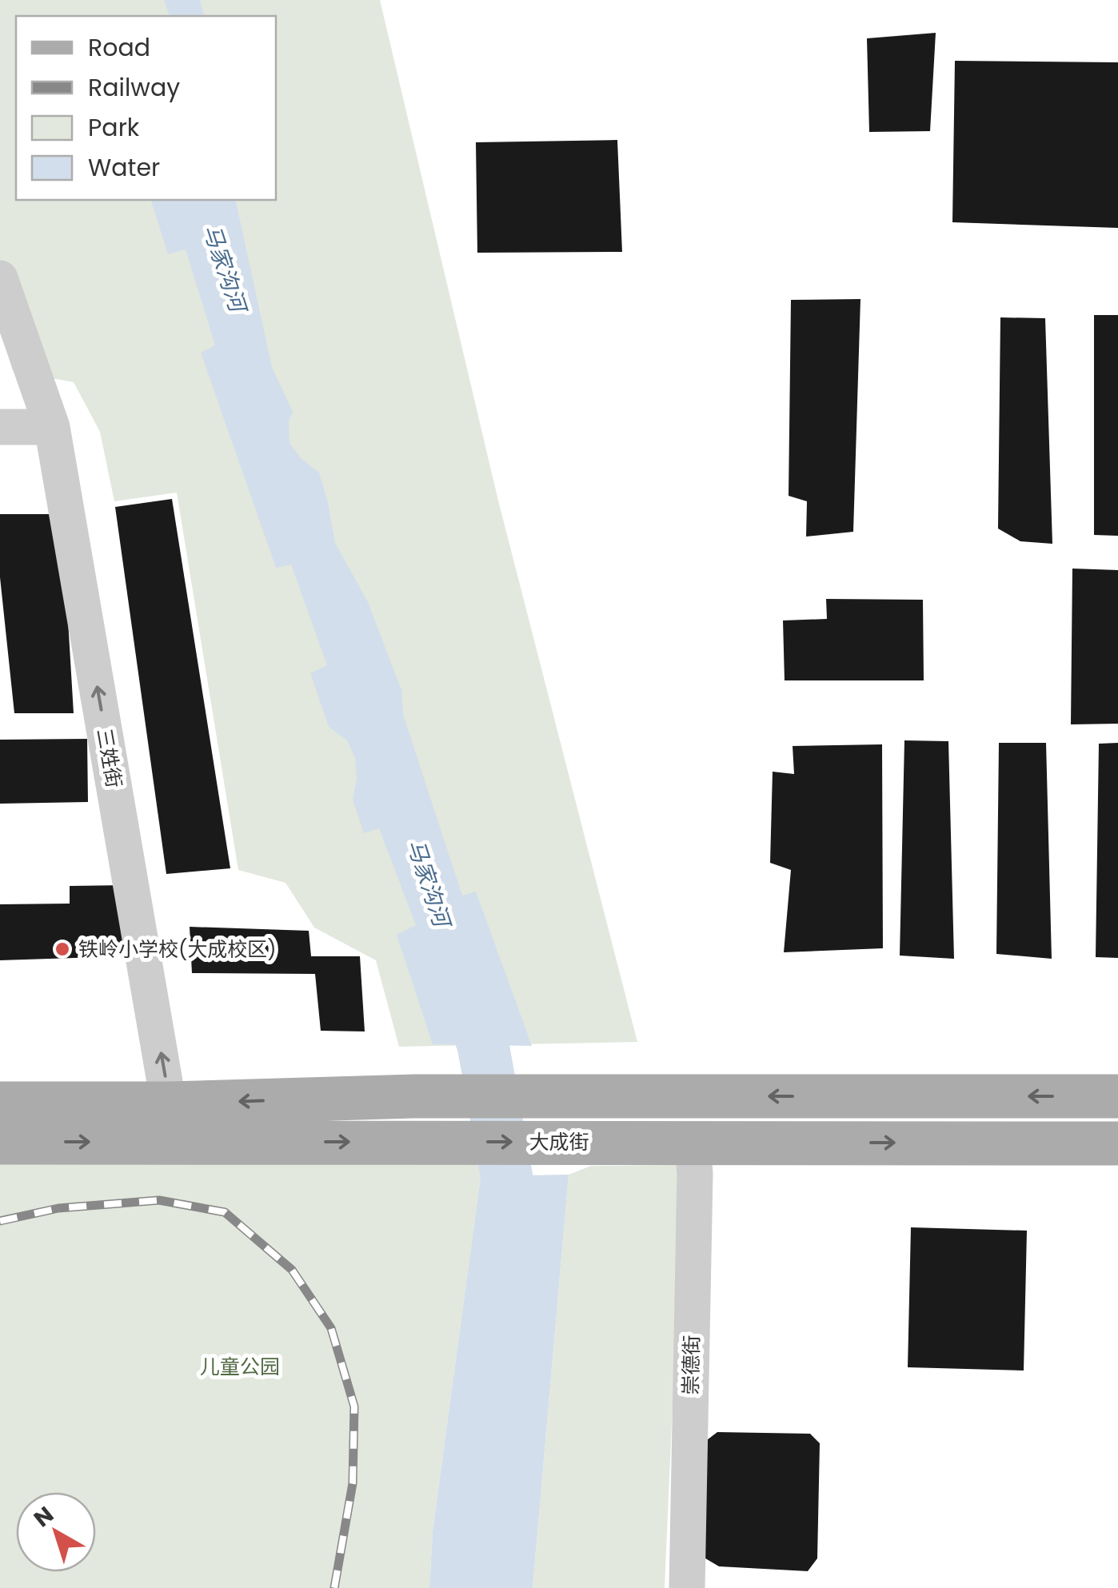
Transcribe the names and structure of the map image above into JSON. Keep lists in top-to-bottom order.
{
  "streets": {
    "main road": ["大成街"],
    "street": ["三姓街", "崇德街"]
  },
  "crossings": [
    ["三姓街", "大成街"],
    ["大成街", "崇德街"]
  ],
  "one_way": ["三姓街"],
  "water": ["马家沟河"],
  "parks": ["儿童公园"],
  "places": ["铁岭小学校(大成校区)"],
  "legend": [
    "Road",
    "Railway",
    "Park",
    "Water"
  ],
  "north": "top left"
}
